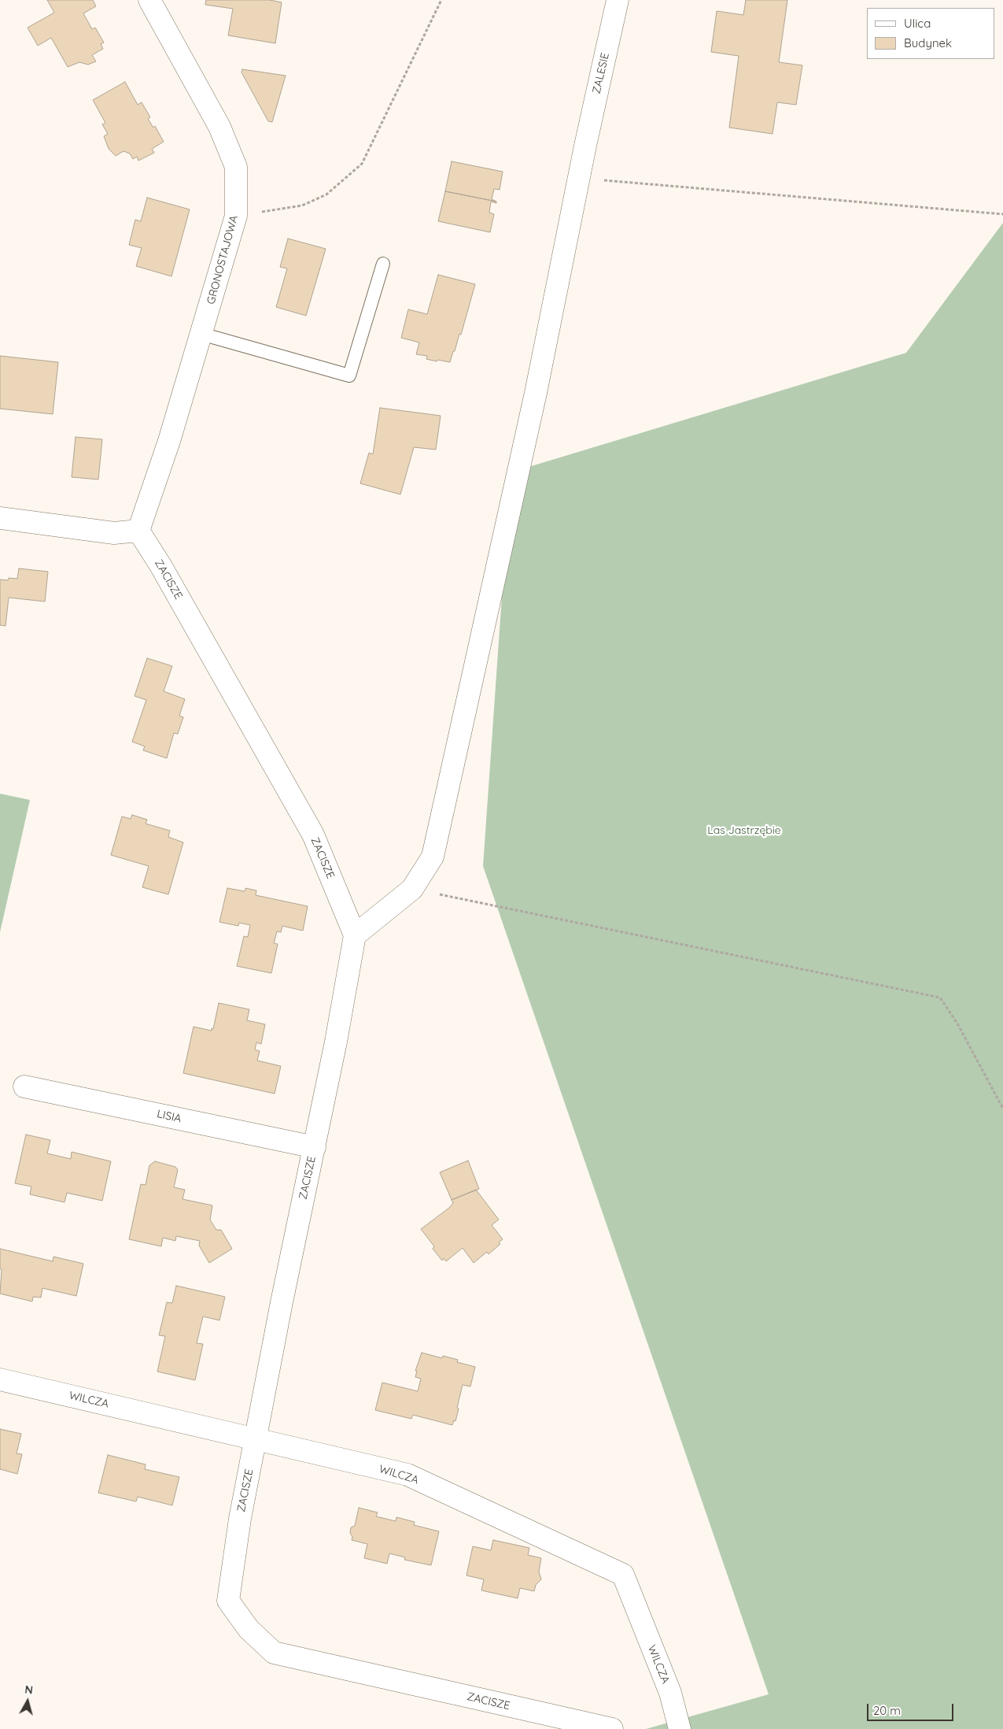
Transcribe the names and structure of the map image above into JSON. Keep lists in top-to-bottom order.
{
  "streets": {
    "street": [
      "ZALESIE",
      "GRONOSTAJOWA",
      "ZACISZE",
      "LISIA",
      "WILCZA"
    ]
  },
  "crossings": [
    ["ZALESIE", "ZACISZE"],
    ["GRONOSTAJOWA", "ZACISZE"],
    ["ZACISZE", "LISIA"],
    ["ZACISZE", "WILCZA"]
  ],
  "parks": ["Las Jastrzębie"],
  "legend": ["Ulica", "Budynek"],
  "scale_bar": "20 m",
  "north": "top"
}
